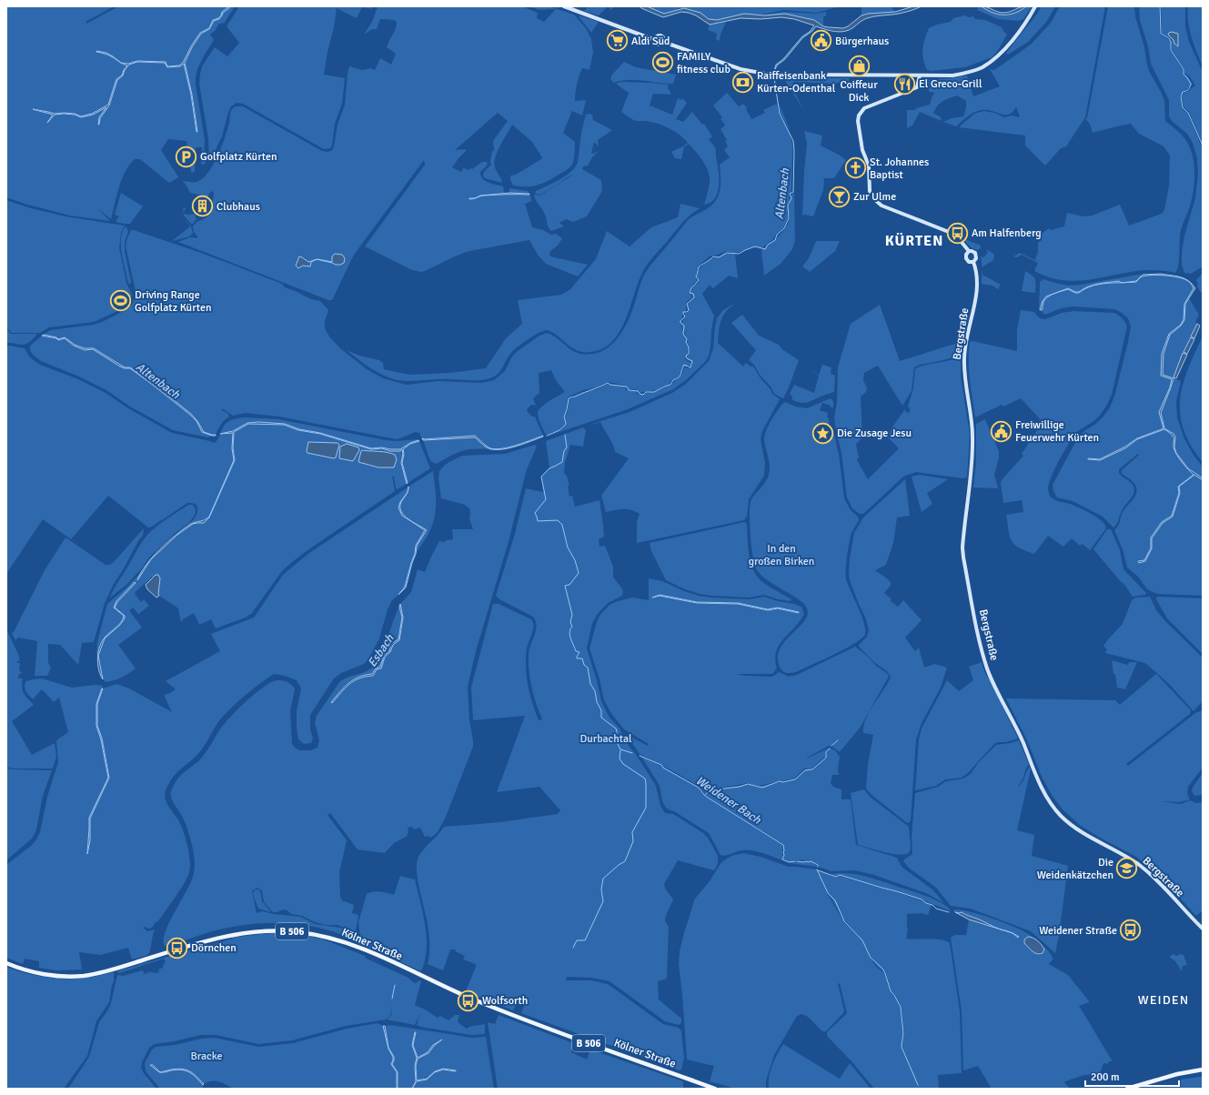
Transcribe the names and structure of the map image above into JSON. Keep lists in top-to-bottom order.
{
  "streets": {
    "main road": ["Bergstraße", "B 506", "Kölner Straße"]
  },
  "districts": ["KÜRTEN", "WEIDEN"],
  "water": ["Altenbach", "Esbach", "Weidener Bach"],
  "parks": ["In den großen Birken", "Durbachtal", "Bracke"],
  "places": {
    "supermarket": ["Aldi Süd"],
    "public building": ["Bürgerhaus", "Freiwillige Feuerwehr Kürten"],
    "sports": ["FAMILY fitness club", "Driving Range Golfplatz Kürten"],
    "shop": ["Coiffeur Dick"],
    "bank": ["Raiffeisenbank Kürten-Odenthal"],
    "restaurant": ["El Greco-Grill"],
    "parking": ["Golfplatz Kürten"],
    "church": ["St. Johannes Baptist"],
    "bar": ["Zur Ulme"],
    "building": ["Clubhaus"],
    "bus stop": [
      "Am Halfenberg",
      "Weidener Straße",
      "Dörnchen",
      "Wolfsorth"
    ],
    "place": ["Die Zusage Jesu"],
    "school or university": ["Die Weidenkätzchen"]
  },
  "scale_bar": "200 m"
}
